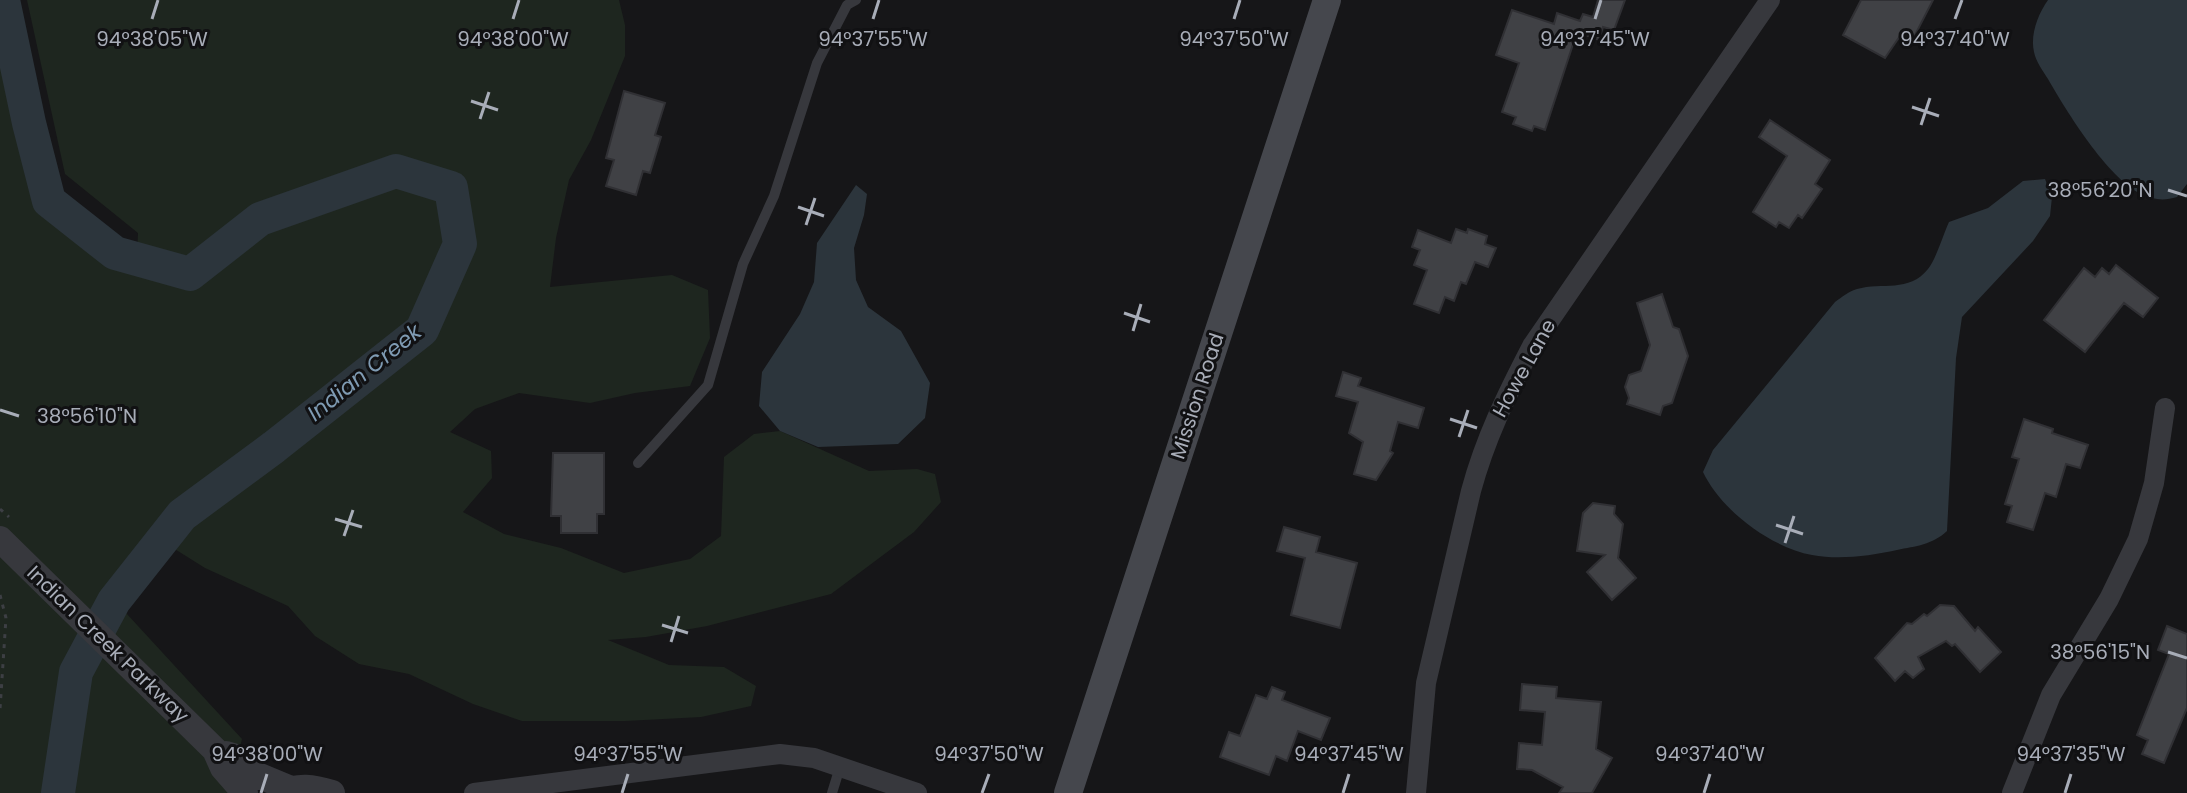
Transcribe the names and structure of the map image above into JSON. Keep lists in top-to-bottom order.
{
  "streets": {
    "main road": ["Mission Road"],
    "street": ["Howe Lane", "Indian Creek Parkway"]
  },
  "water": ["Indian Creek"],
  "coordinates": [
    "94°38'05\"W",
    "94°38'00\"W",
    "94°37'55\"W",
    "94°37'50\"W",
    "94°37'45\"W",
    "94°37'40\"W",
    "38°56'20\"N",
    "38°56'10\"N",
    "38°56'15\"N",
    "94°37'35\"W"
  ]
}
